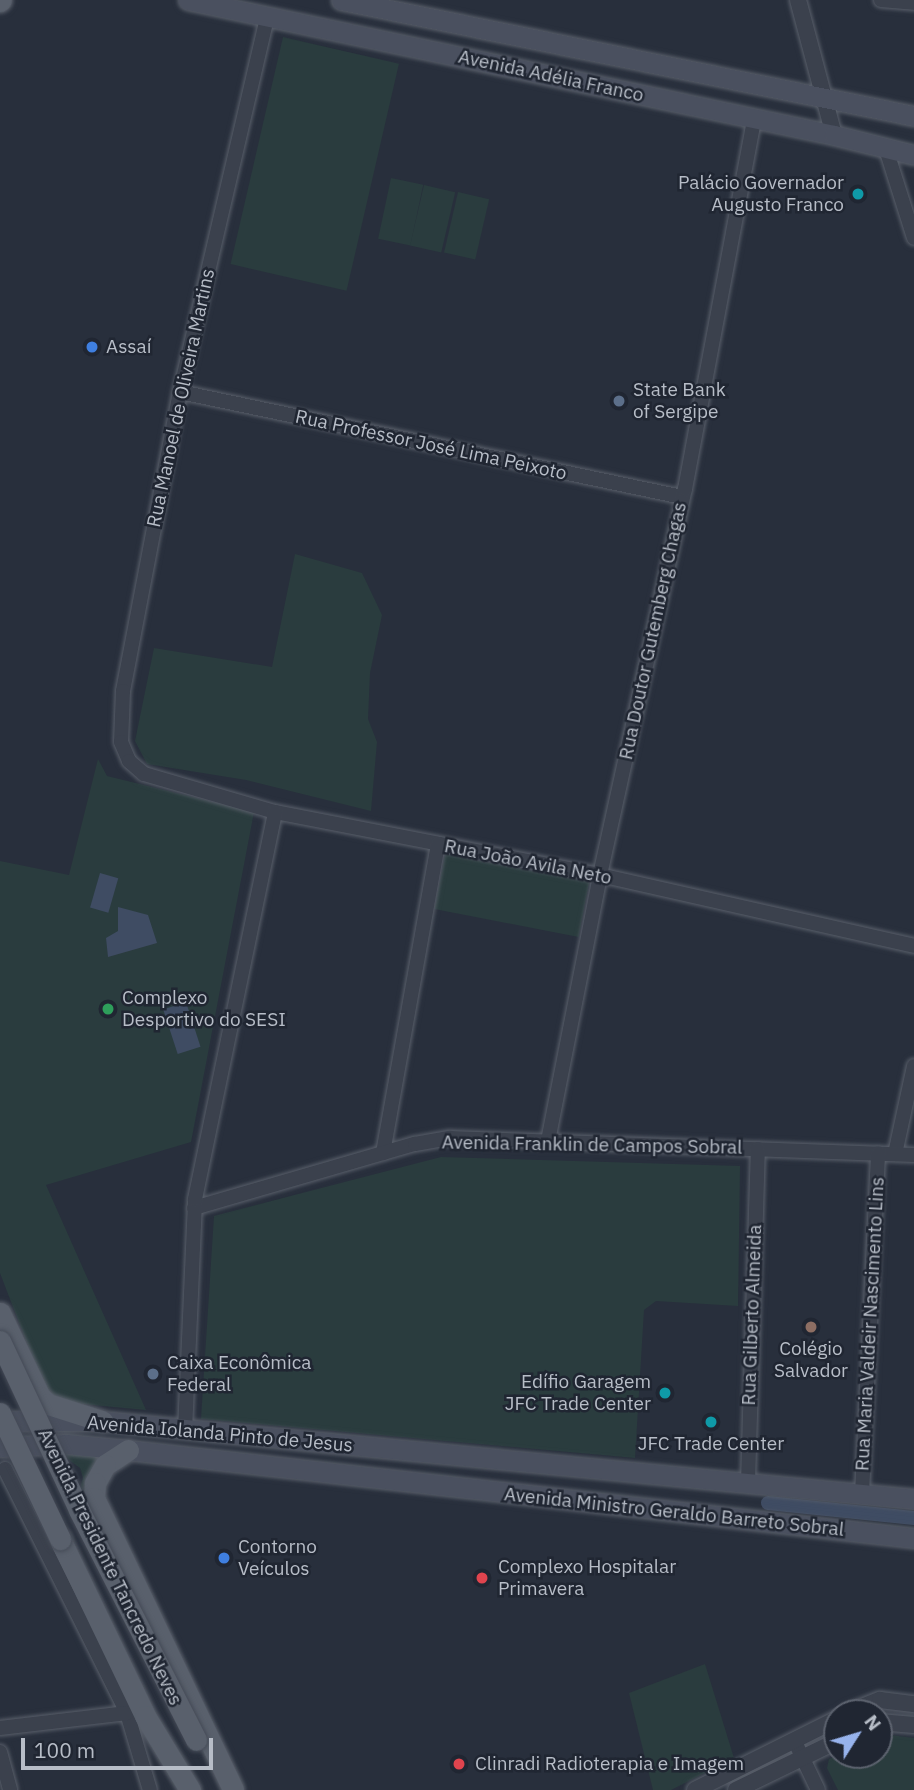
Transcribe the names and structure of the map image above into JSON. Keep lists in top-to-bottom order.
{
  "streets": {
    "main road": [
      "Avenida Adélia Franco",
      "Avenida Iolanda Pinto de Jesus",
      "Avenida Ministro Geraldo Barreto Sobral",
      "Avenida Presidente Tancredo Neves"
    ],
    "street": [
      "Rua Manoel de Oliveira Martins",
      "Rua Professor José Lima Peixoto",
      "Rua Doutor Gutemberg Chagas",
      "Rua João Avila Neto",
      "Avenida Franklin de Campos Sobral",
      "Rua Gilberto Almeida",
      "Rua Maria Valdeir Nascimento Lins"
    ]
  },
  "crossings": [
    ["Avenida Adélia Franco", "Rua Manoel de Oliveira Martins"],
    ["Avenida Adélia Franco", "Rua Doutor Gutemberg Chagas"],
    ["Rua Manoel de Oliveira Martins", "Rua Professor José Lima Peixoto"],
    ["Rua Manoel de Oliveira Martins", "Rua João Avila Neto"],
    ["Rua Professor José Lima Peixoto", "Rua Doutor Gutemberg Chagas"],
    ["Rua Doutor Gutemberg Chagas", "Rua João Avila Neto"],
    ["Rua Doutor Gutemberg Chagas", "Avenida Franklin de Campos Sobral"],
    ["Avenida Franklin de Campos Sobral", "Rua Gilberto Almeida"],
    ["Avenida Franklin de Campos Sobral", "Rua Maria Valdeir Nascimento Lins"],
    ["Rua Gilberto Almeida", "Avenida Ministro Geraldo Barreto Sobral"],
    ["Rua Maria Valdeir Nascimento Lins", "Avenida Ministro Geraldo Barreto Sobral"],
    ["Avenida Iolanda Pinto de Jesus", "Avenida Ministro Geraldo Barreto Sobral"]
  ],
  "places": [
    "Palácio Governador Augusto Franco",
    "Assaí",
    "State Bank of Sergipe",
    "Complexo Desportivo do SESI",
    "Colégio Salvador",
    "Caixa Econômica Federal",
    "Edífio Garagem JFC Trade Center",
    "JFC Trade Center",
    "Contorno Veículos",
    "Complexo Hospitalar Primavera",
    "Clinradi Radioterapia e Imagem"
  ],
  "scale_bar": "100 m",
  "north": "top right"
}
